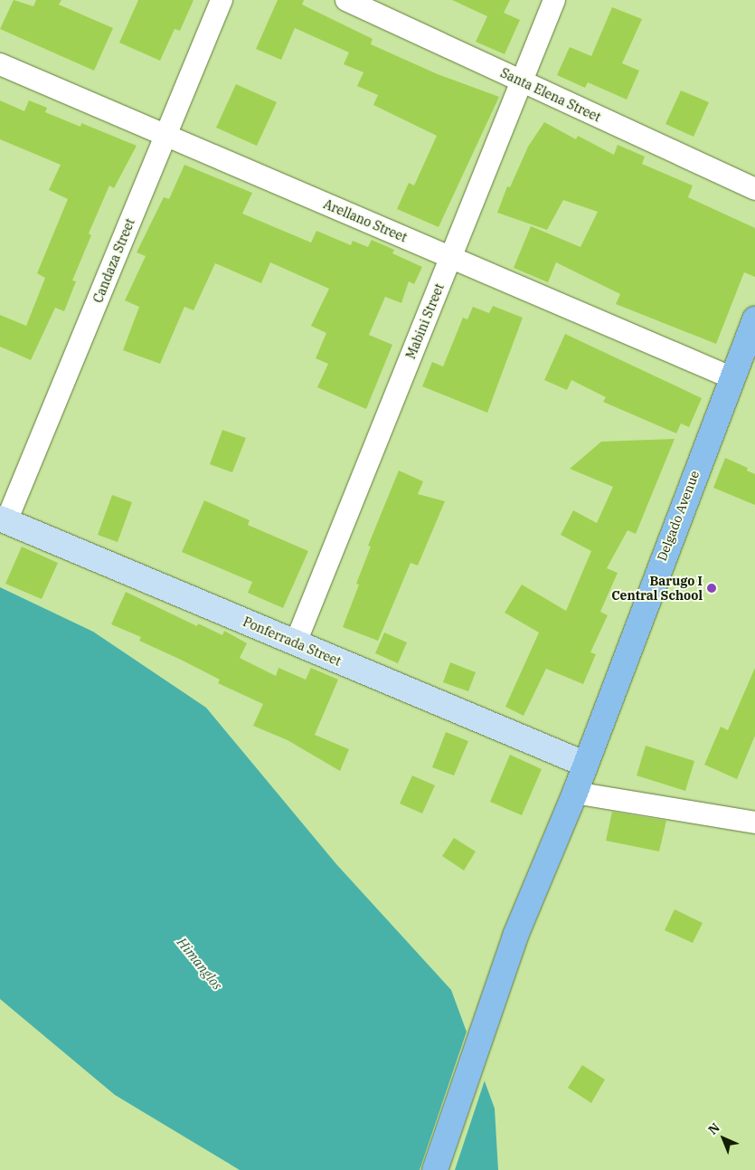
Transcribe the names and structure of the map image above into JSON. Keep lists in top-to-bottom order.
{
  "streets": {
    "main road": ["Delgado Avenue"],
    "street": [
      "Santa Elena Street",
      "Arellano Street",
      "Candaza Street",
      "Mabini Street",
      "Ponferrada Street"
    ]
  },
  "crossings": [
    ["Santa Elena Street", "Mabini Street"],
    ["Arellano Street", "Candaza Street"],
    ["Arellano Street", "Mabini Street"],
    ["Arellano Street", "Delgado Avenue"],
    ["Candaza Street", "Ponferrada Street"],
    ["Mabini Street", "Ponferrada Street"],
    ["Delgado Avenue", "Ponferrada Street"]
  ],
  "water": ["Himanglos"],
  "places": ["Barugo I Central School"],
  "north": "top left"
}
